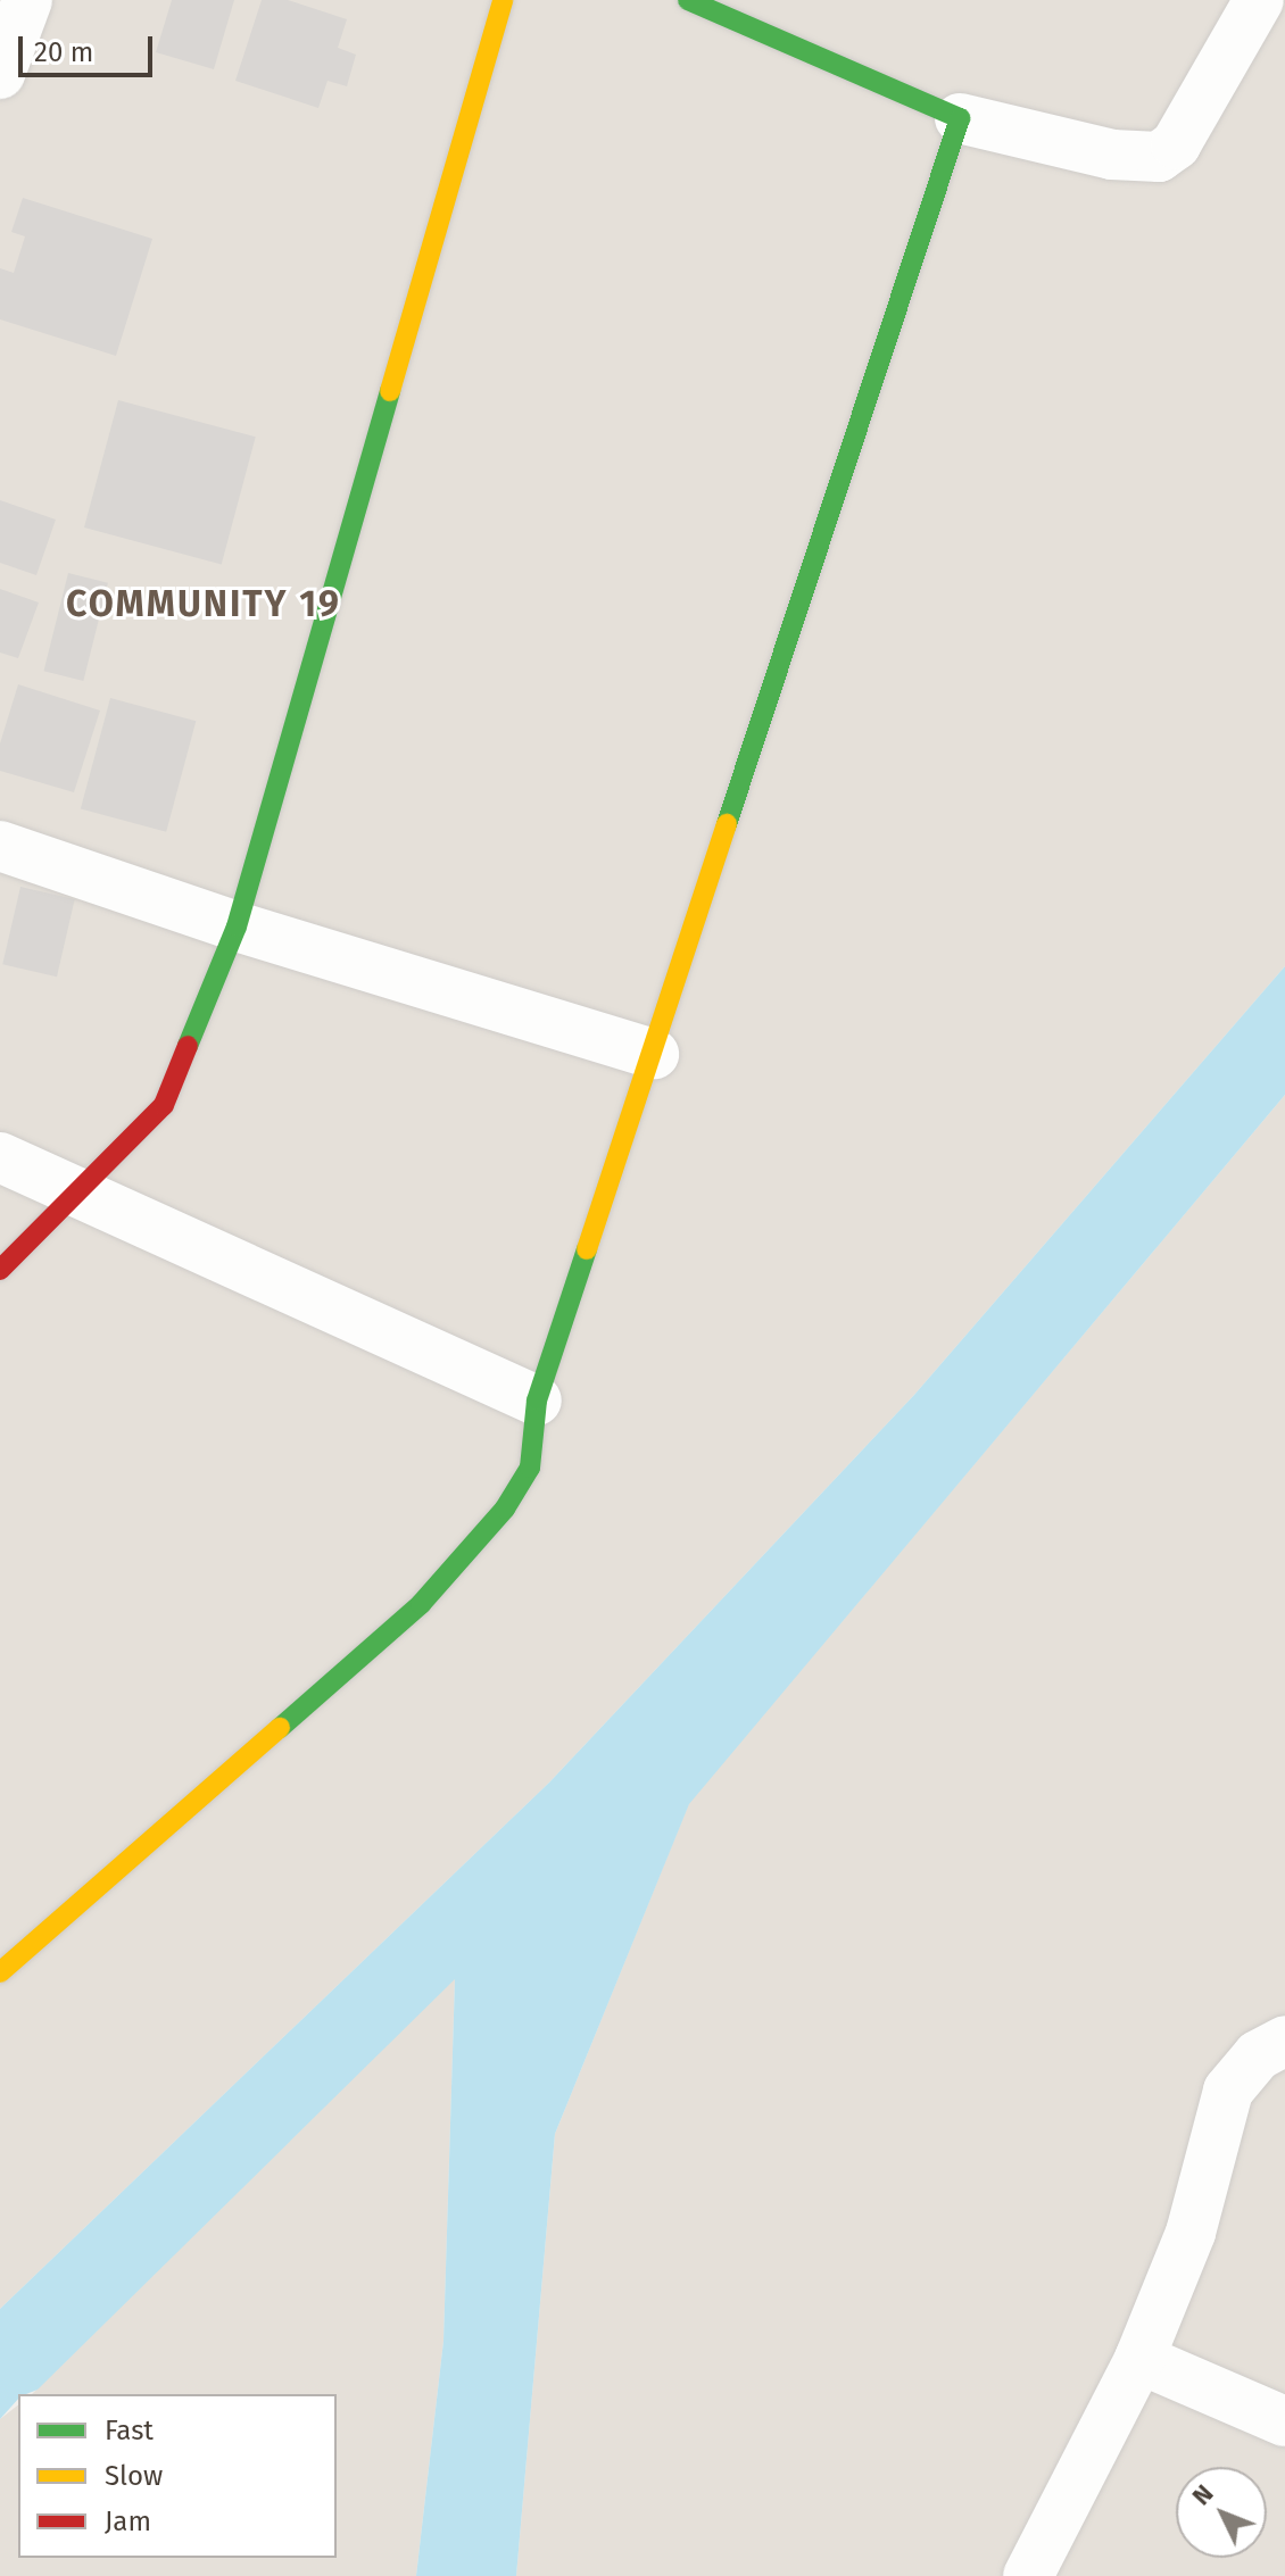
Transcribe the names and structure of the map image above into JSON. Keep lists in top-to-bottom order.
{
  "districts": ["COMMUNITY 19"],
  "legend": ["Fast", "Slow", "Jam"],
  "scale_bar": "20 m",
  "north": "top left"
}
